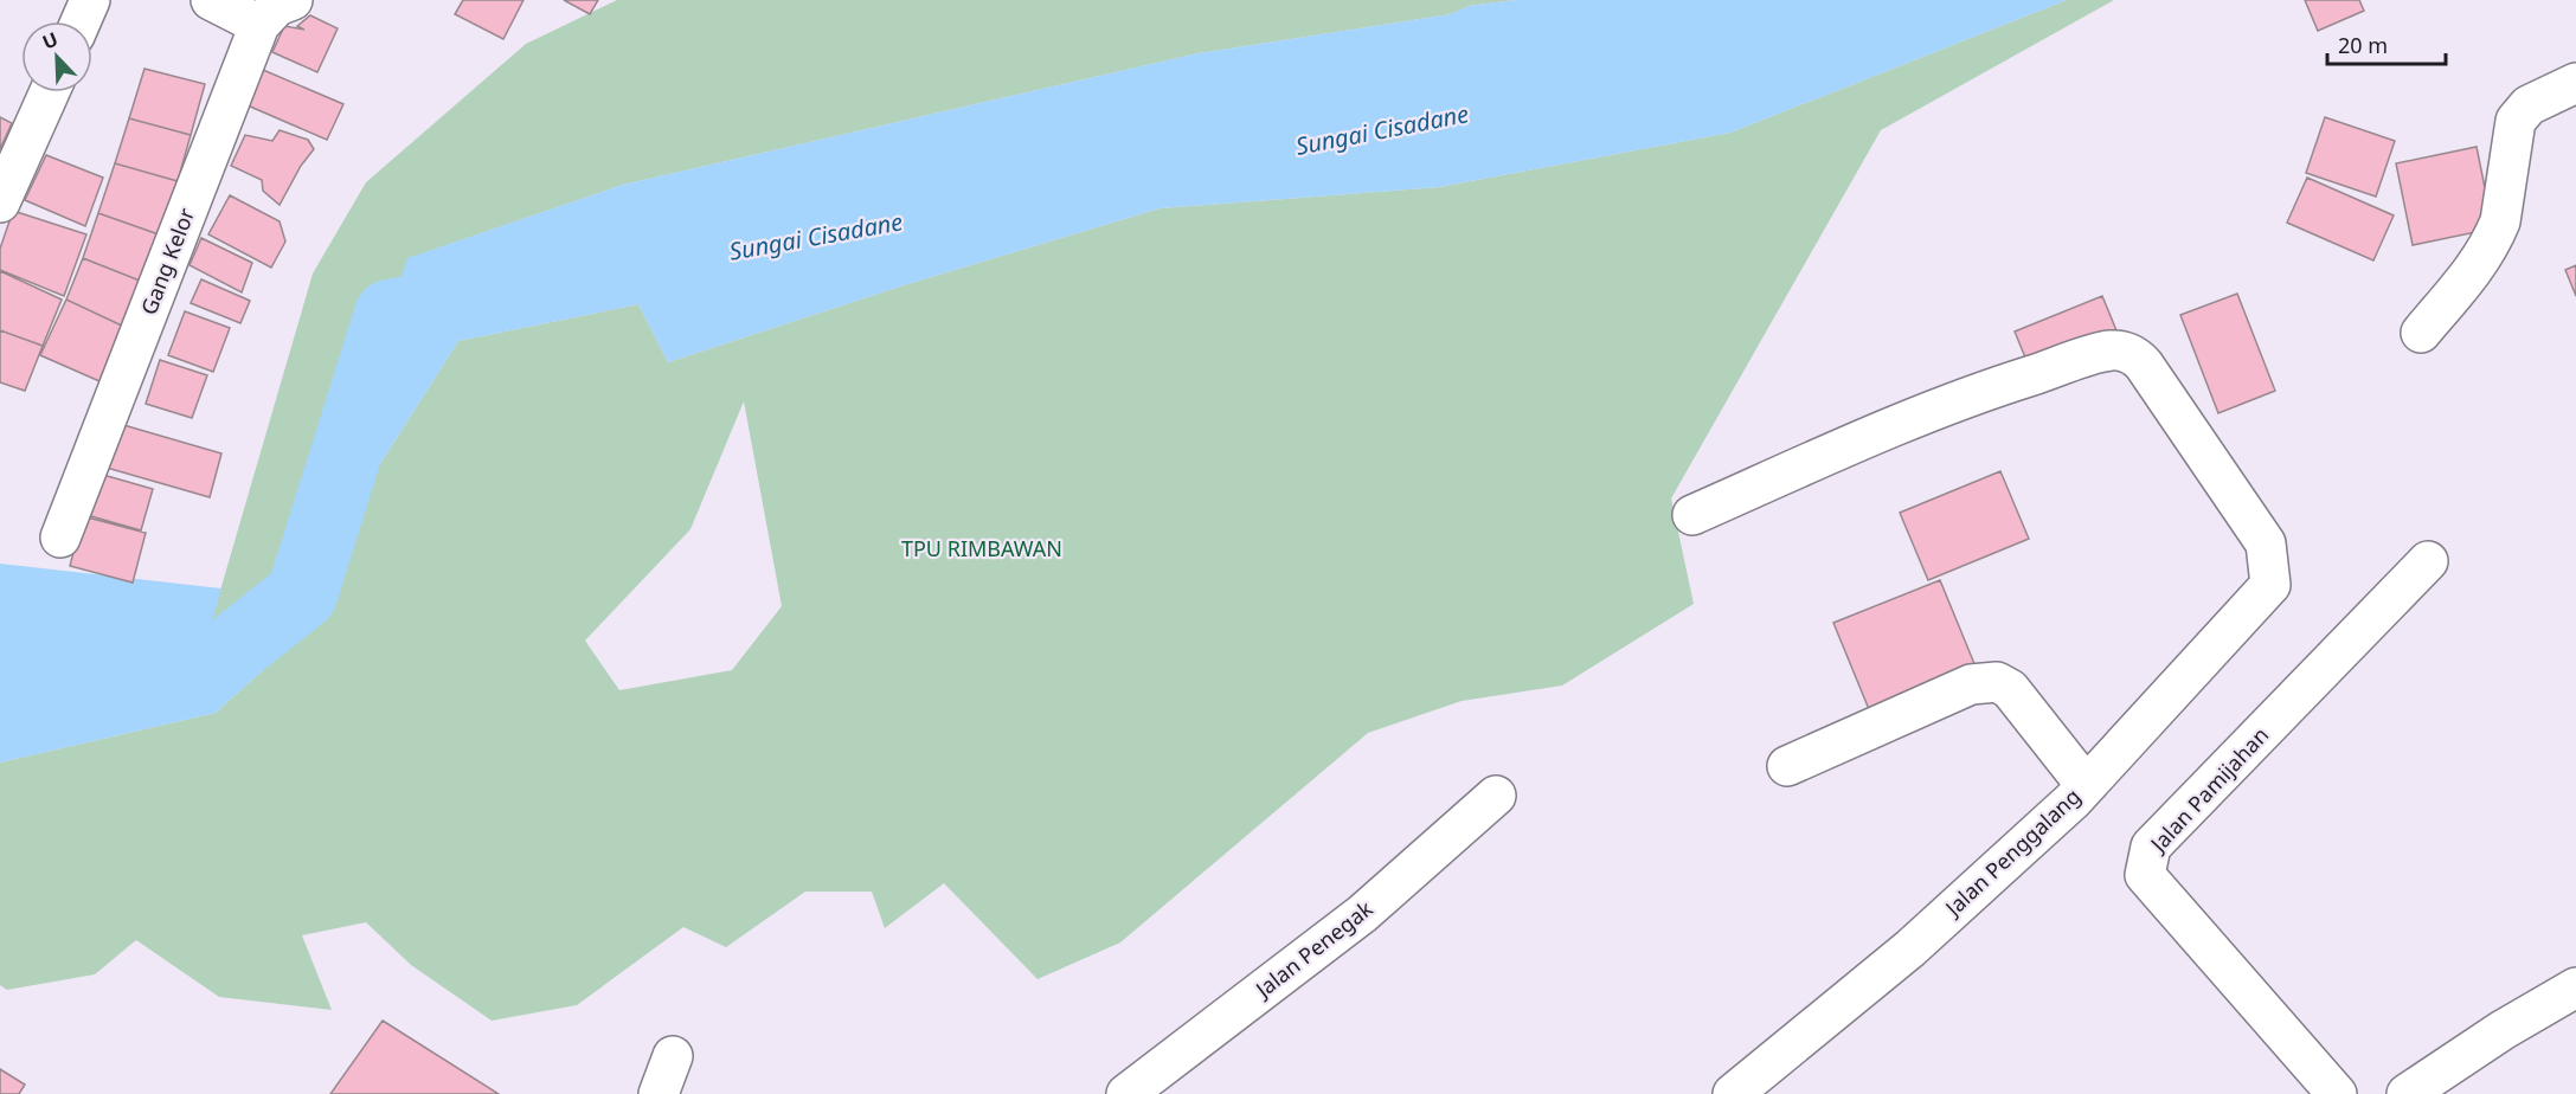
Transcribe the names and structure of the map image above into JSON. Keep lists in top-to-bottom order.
{
  "streets": {
    "street": [
      "Gang Kelor",
      "Jalan Pamijahan",
      "Jalan Penggalang",
      "Jalan Penegak"
    ]
  },
  "water": ["Sungai Cisadane"],
  "parks": ["TPU RIMBAWAN"],
  "scale_bar": "20 m",
  "north": "top left"
}
